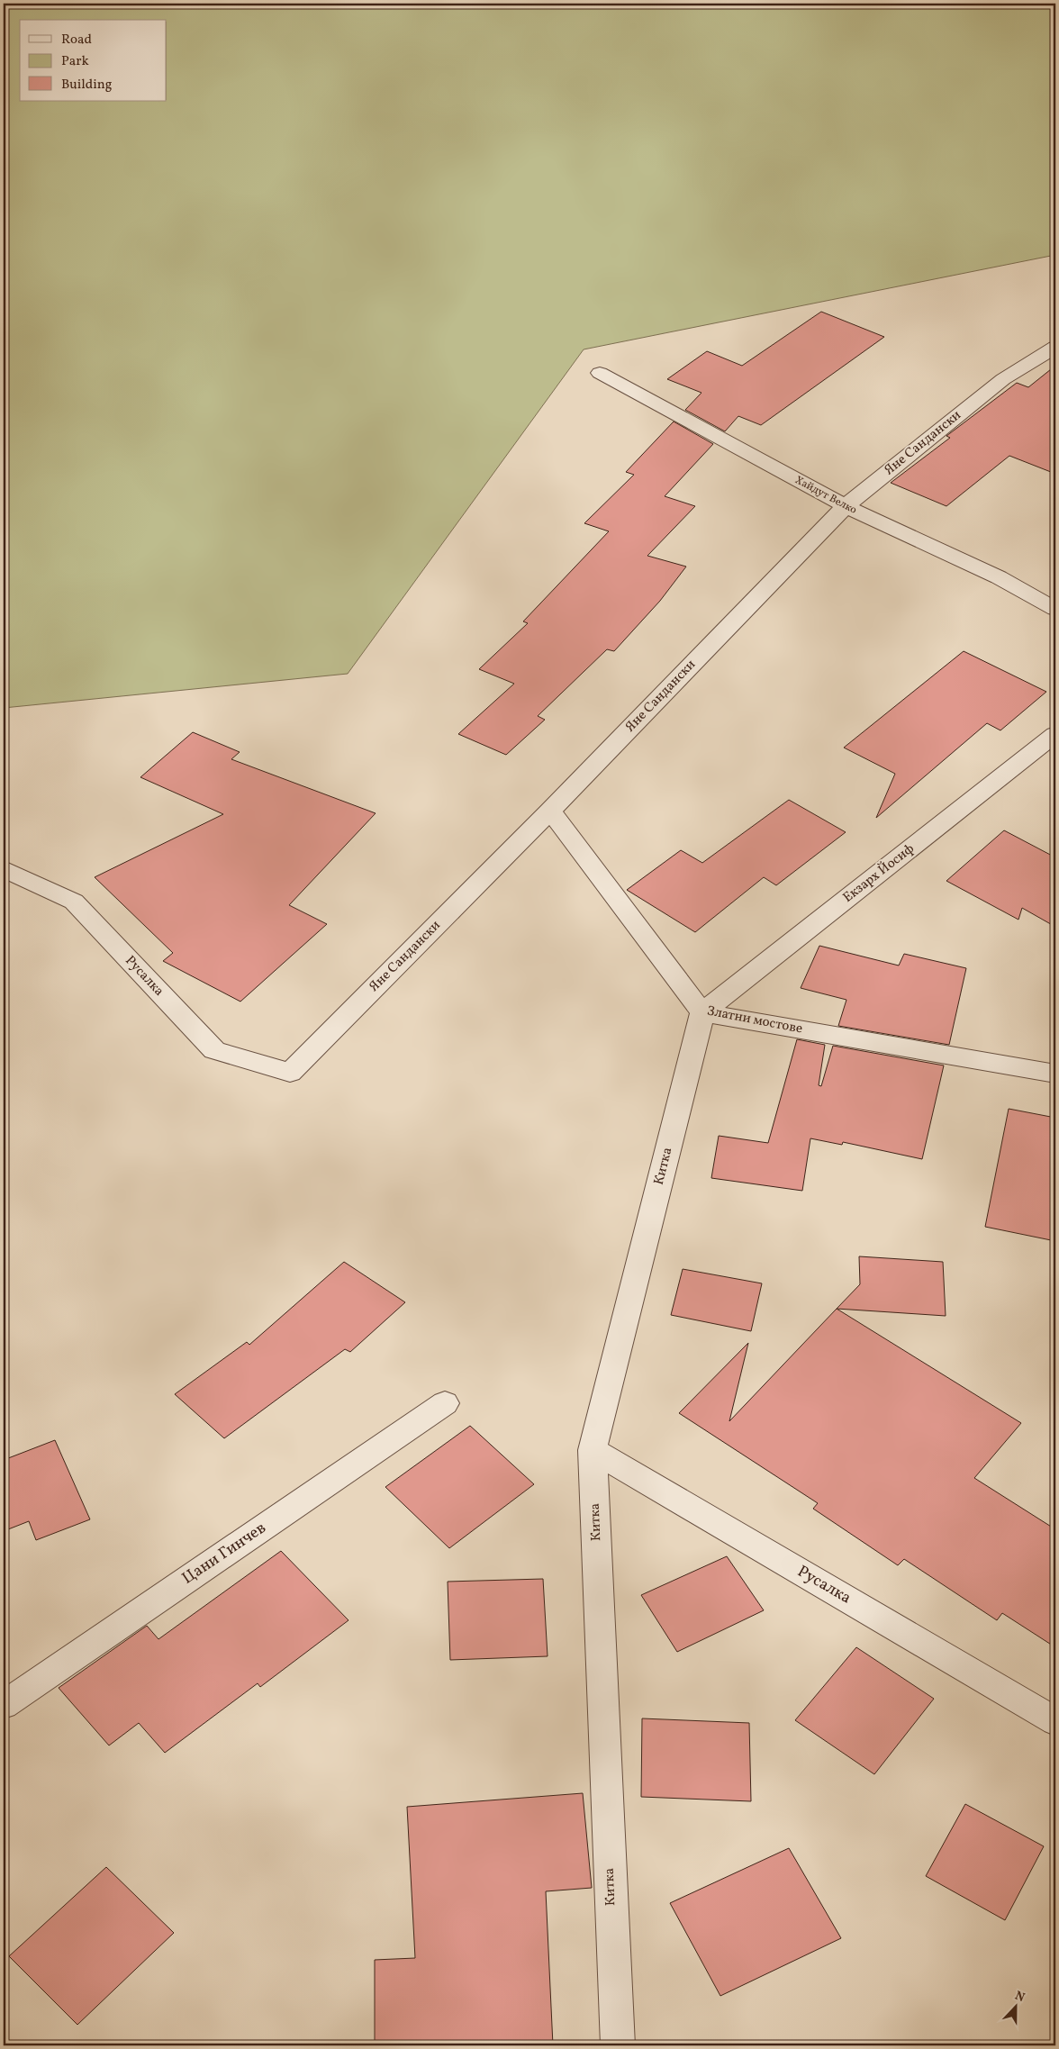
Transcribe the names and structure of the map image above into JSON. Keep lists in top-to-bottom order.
{
  "streets": {
    "street": [
      "Яне Сандански",
      "Хайдут Велко",
      "Екзарх Йосиф",
      "Русалка",
      "Златни мостове",
      "Китка",
      "Цани Гинчев"
    ]
  },
  "crossings": [
    ["Яне Сандански", "Хайдут Велко"],
    ["Яне Сандански", "Русалка"],
    ["Яне Сандански", "Златни мостове"],
    ["Екзарх Йосиф", "Златни мостове"],
    ["Екзарх Йосиф", "Китка"],
    ["Русалка", "Китка"],
    ["Златни мостове", "Китка"]
  ],
  "legend": ["Road", "Park", "Building"],
  "north": "top"
}
